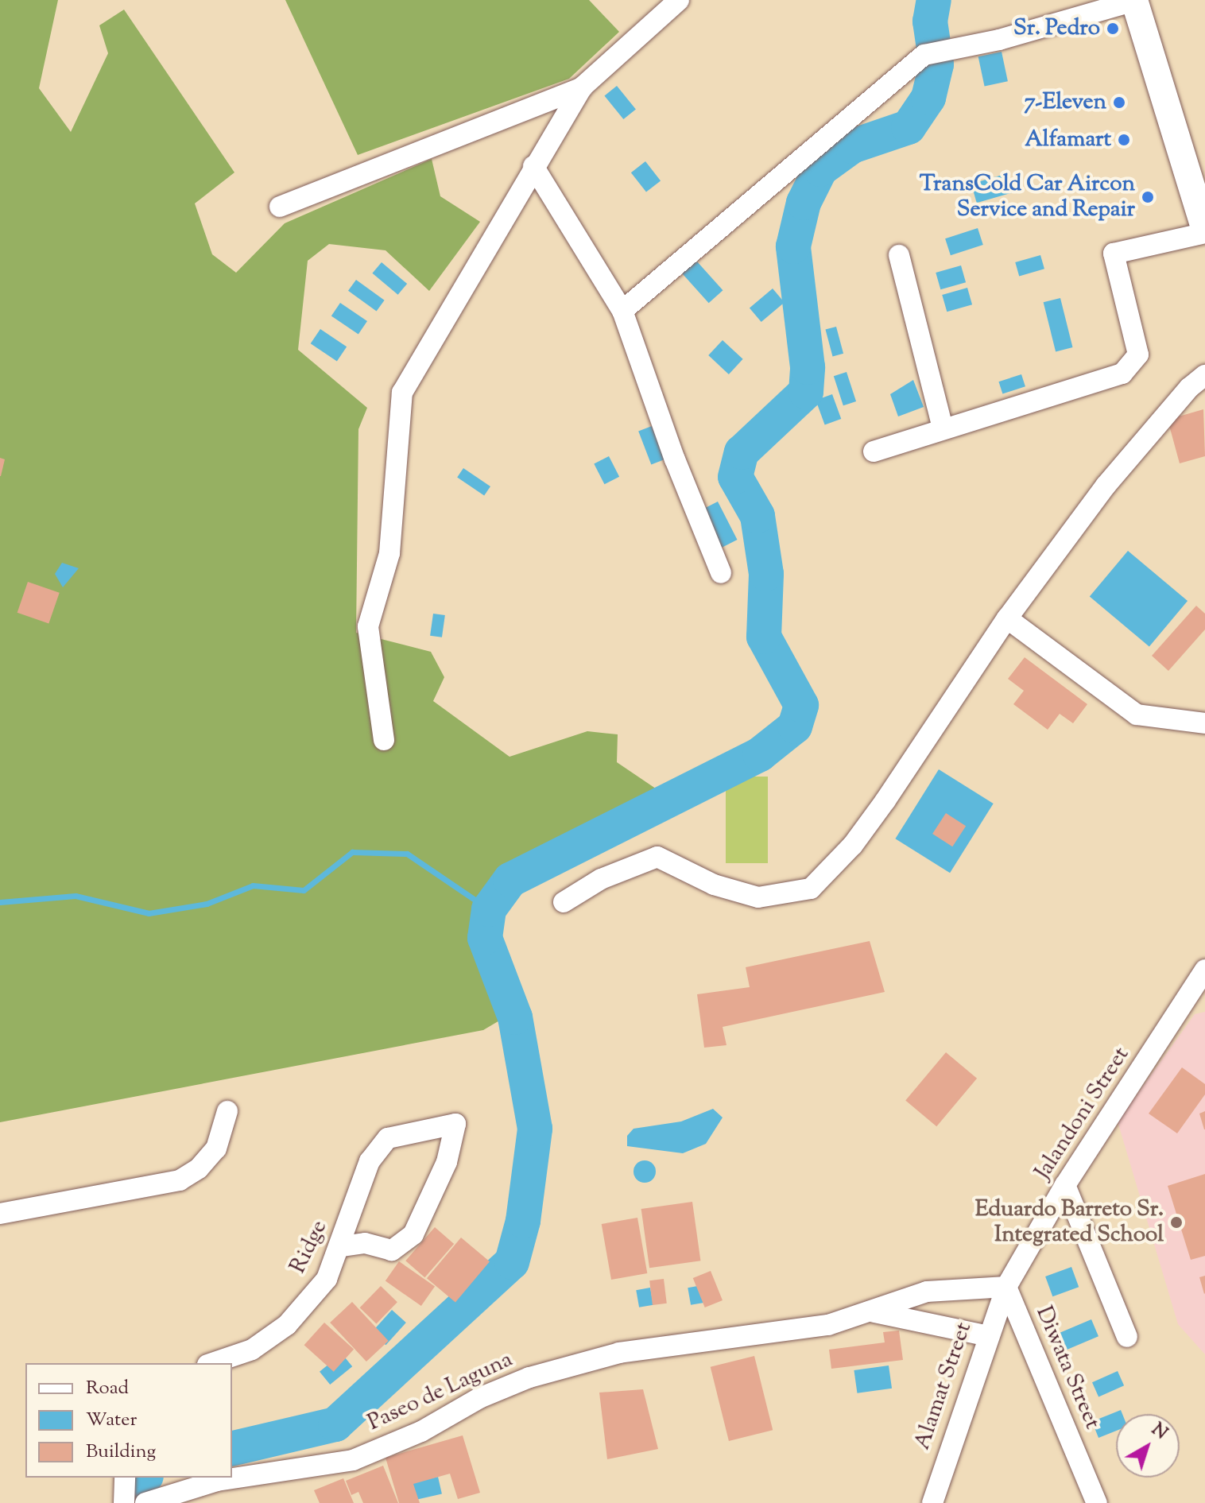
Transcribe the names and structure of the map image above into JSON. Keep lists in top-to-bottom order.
{
  "streets": {
    "street": [
      "Jalandoni Street",
      "Ridge",
      "Diwata Street",
      "Alamat Street",
      "Paseo de Laguna"
    ]
  },
  "crossings": [
    ["Jalandoni Street", "Diwata Street"],
    ["Jalandoni Street", "Alamat Street"],
    ["Jalandoni Street", "Paseo de Laguna"],
    ["Diwata Street", "Alamat Street"],
    ["Diwata Street", "Paseo de Laguna"],
    ["Alamat Street", "Paseo de Laguna"]
  ],
  "places": [
    "Sr. Pedro",
    "7-Eleven",
    "Alfamart",
    "TransCold Car Aircon Service and Repair",
    "Eduardo Barreto Sr. Integrated School"
  ],
  "legend": ["Road", "Water", "Building"],
  "north": "top right"
}
